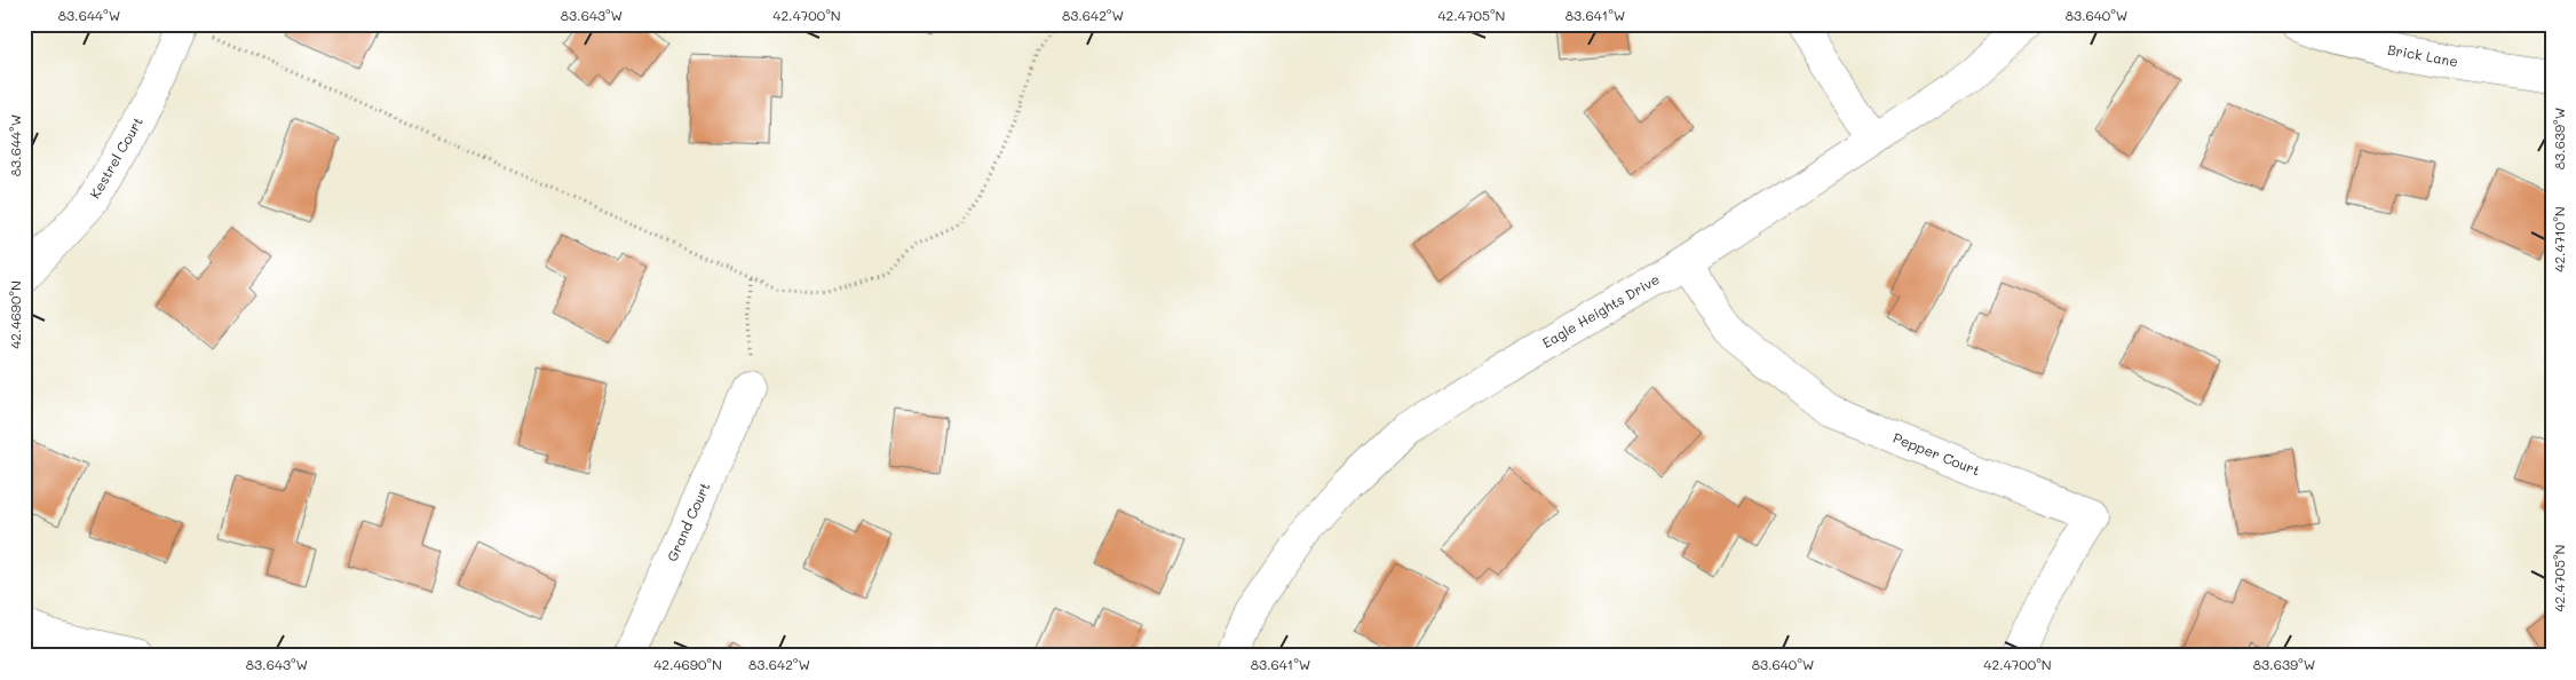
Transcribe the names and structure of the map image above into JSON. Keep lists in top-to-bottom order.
{
  "streets": {
    "street": [
      "Brick Lane",
      "Kestrel Court",
      "Eagle Heights Drive",
      "Pepper Court",
      "Grand Court"
    ]
  },
  "crossings": [
    ["Eagle Heights Drive", "Pepper Court"]
  ],
  "coordinates": [
    "83.644°W",
    "83.643°W",
    "42.4700°N",
    "83.642°W",
    "42.4705°N",
    "83.641°W",
    "83.640°W",
    "83.639°W",
    "42.4710°N",
    "42.4690°N"
  ]
}
